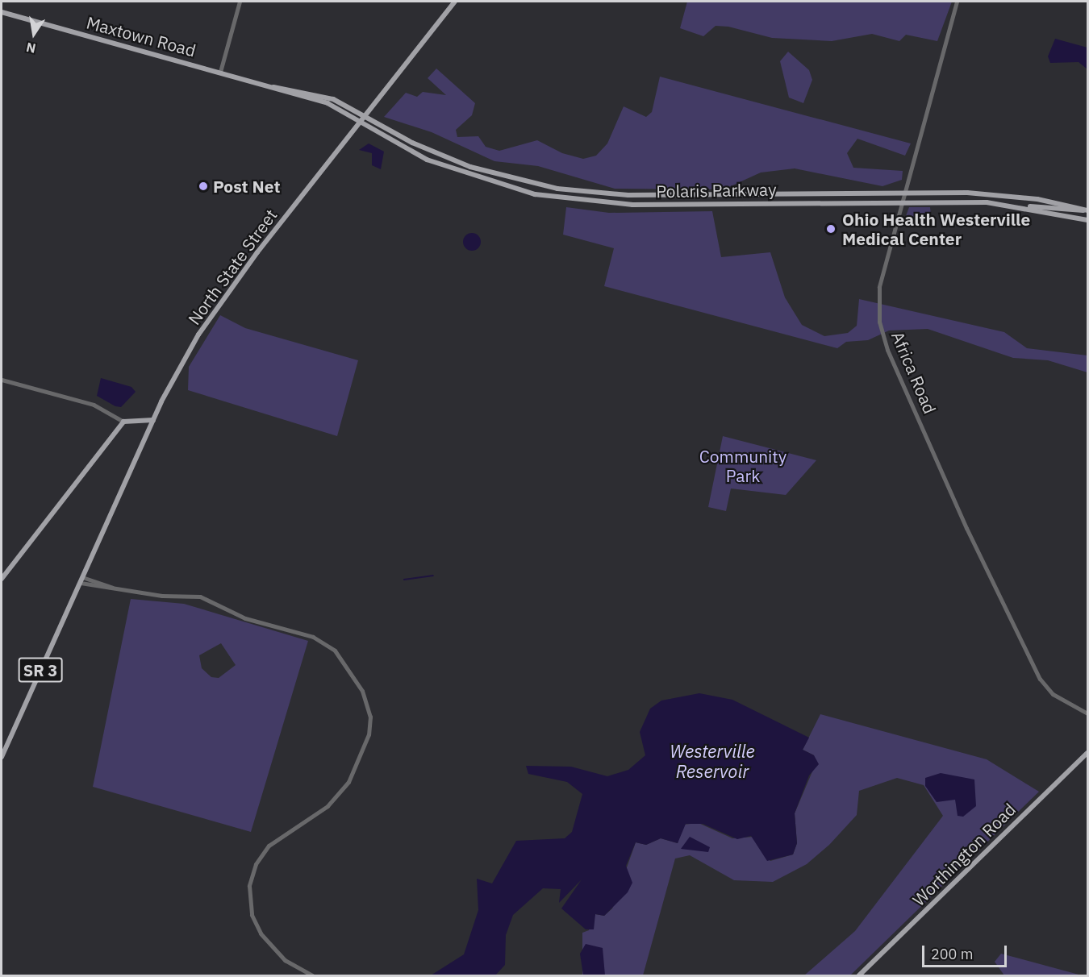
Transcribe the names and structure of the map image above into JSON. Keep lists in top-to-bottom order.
{
  "streets": {
    "main road": [
      "Maxtown Road",
      "Polaris Parkway",
      "North State Street",
      "SR 3",
      "Worthington Road"
    ],
    "street": ["Africa Road"]
  },
  "crossings": [
    ["Maxtown Road", "Polaris Parkway"],
    ["Maxtown Road", "North State Street"],
    ["Polaris Parkway", "North State Street"],
    ["Polaris Parkway", "Africa Road"],
    ["North State Street", "SR 3"]
  ],
  "water": ["Westerville Reservoir"],
  "parks": ["Community Park"],
  "places": ["Post Net", "Ohio Health Westerville Medical Center"],
  "scale_bar": "200 m",
  "north": "bottom"
}
